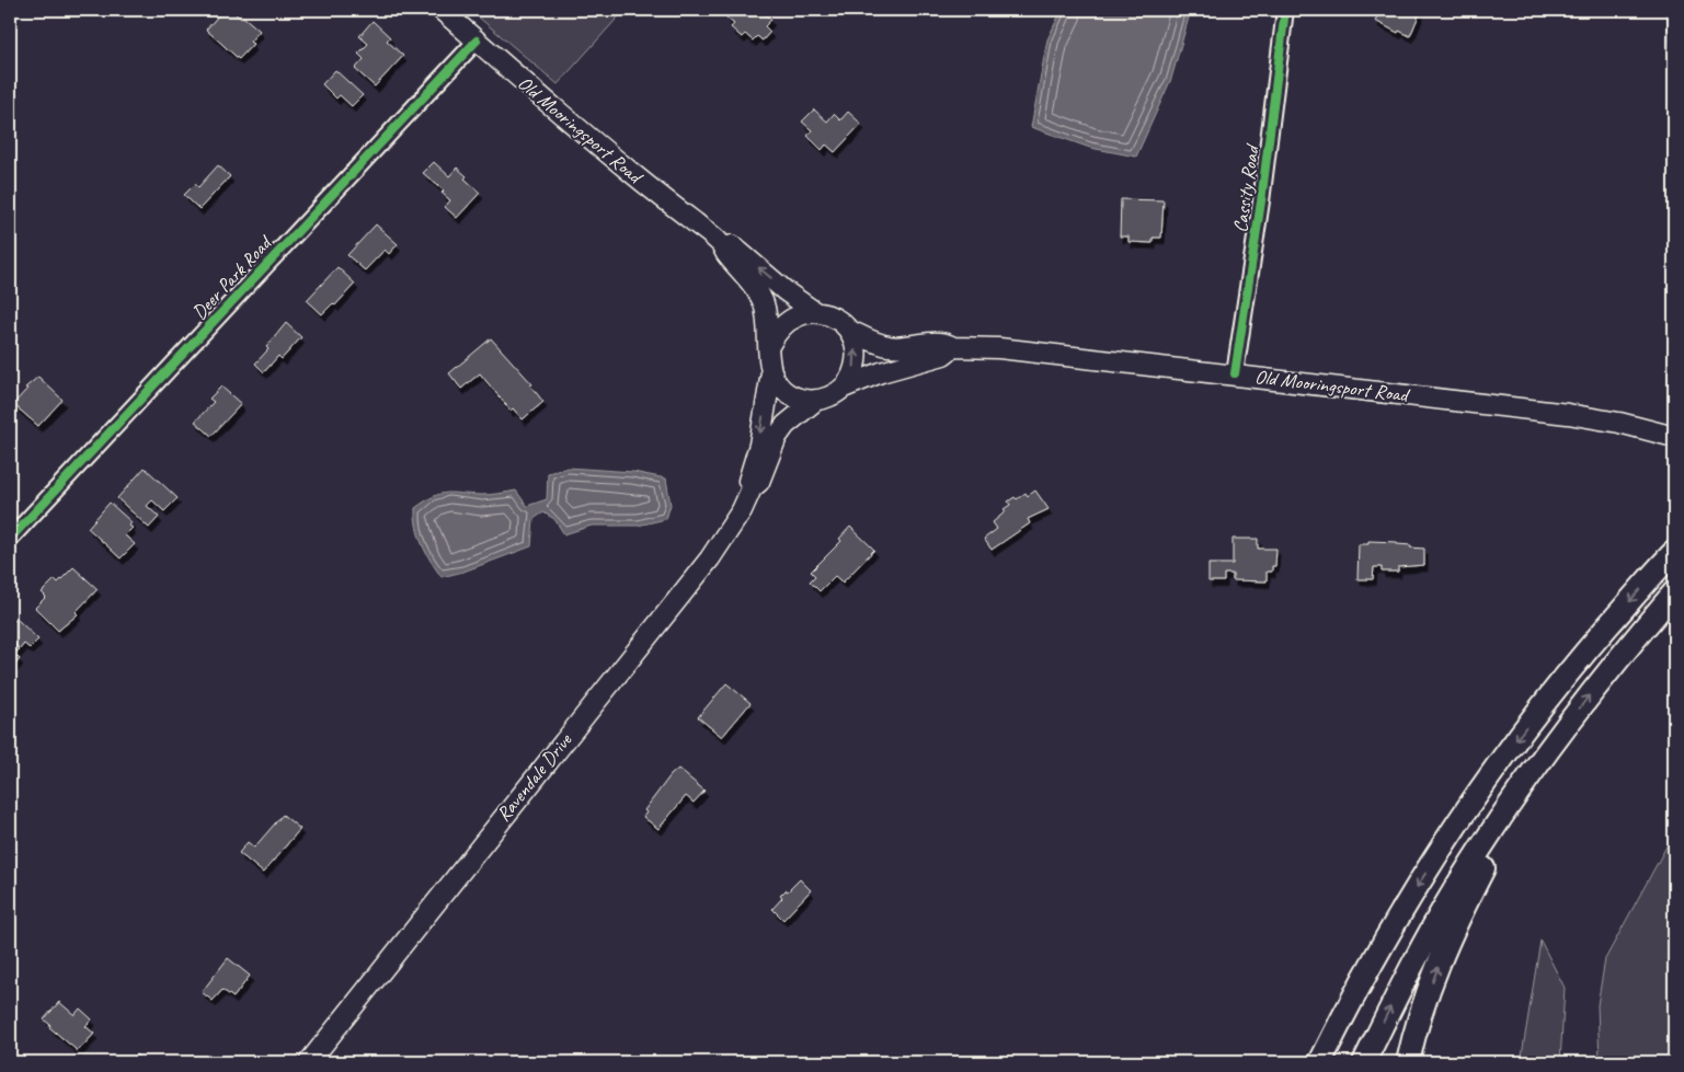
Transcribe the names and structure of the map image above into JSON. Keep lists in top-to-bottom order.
{
  "streets": {
    "main road": ["Old Mooringsport Road", "Ravendale Drive"],
    "street": ["Cassity Road", "Deer Park Road"]
  },
  "crossings": [
    ["Old Mooringsport Road", "Cassity Road"],
    ["Old Mooringsport Road", "Deer Park Road"],
    ["Old Mooringsport Road", "Ravendale Drive"]
  ]
}
